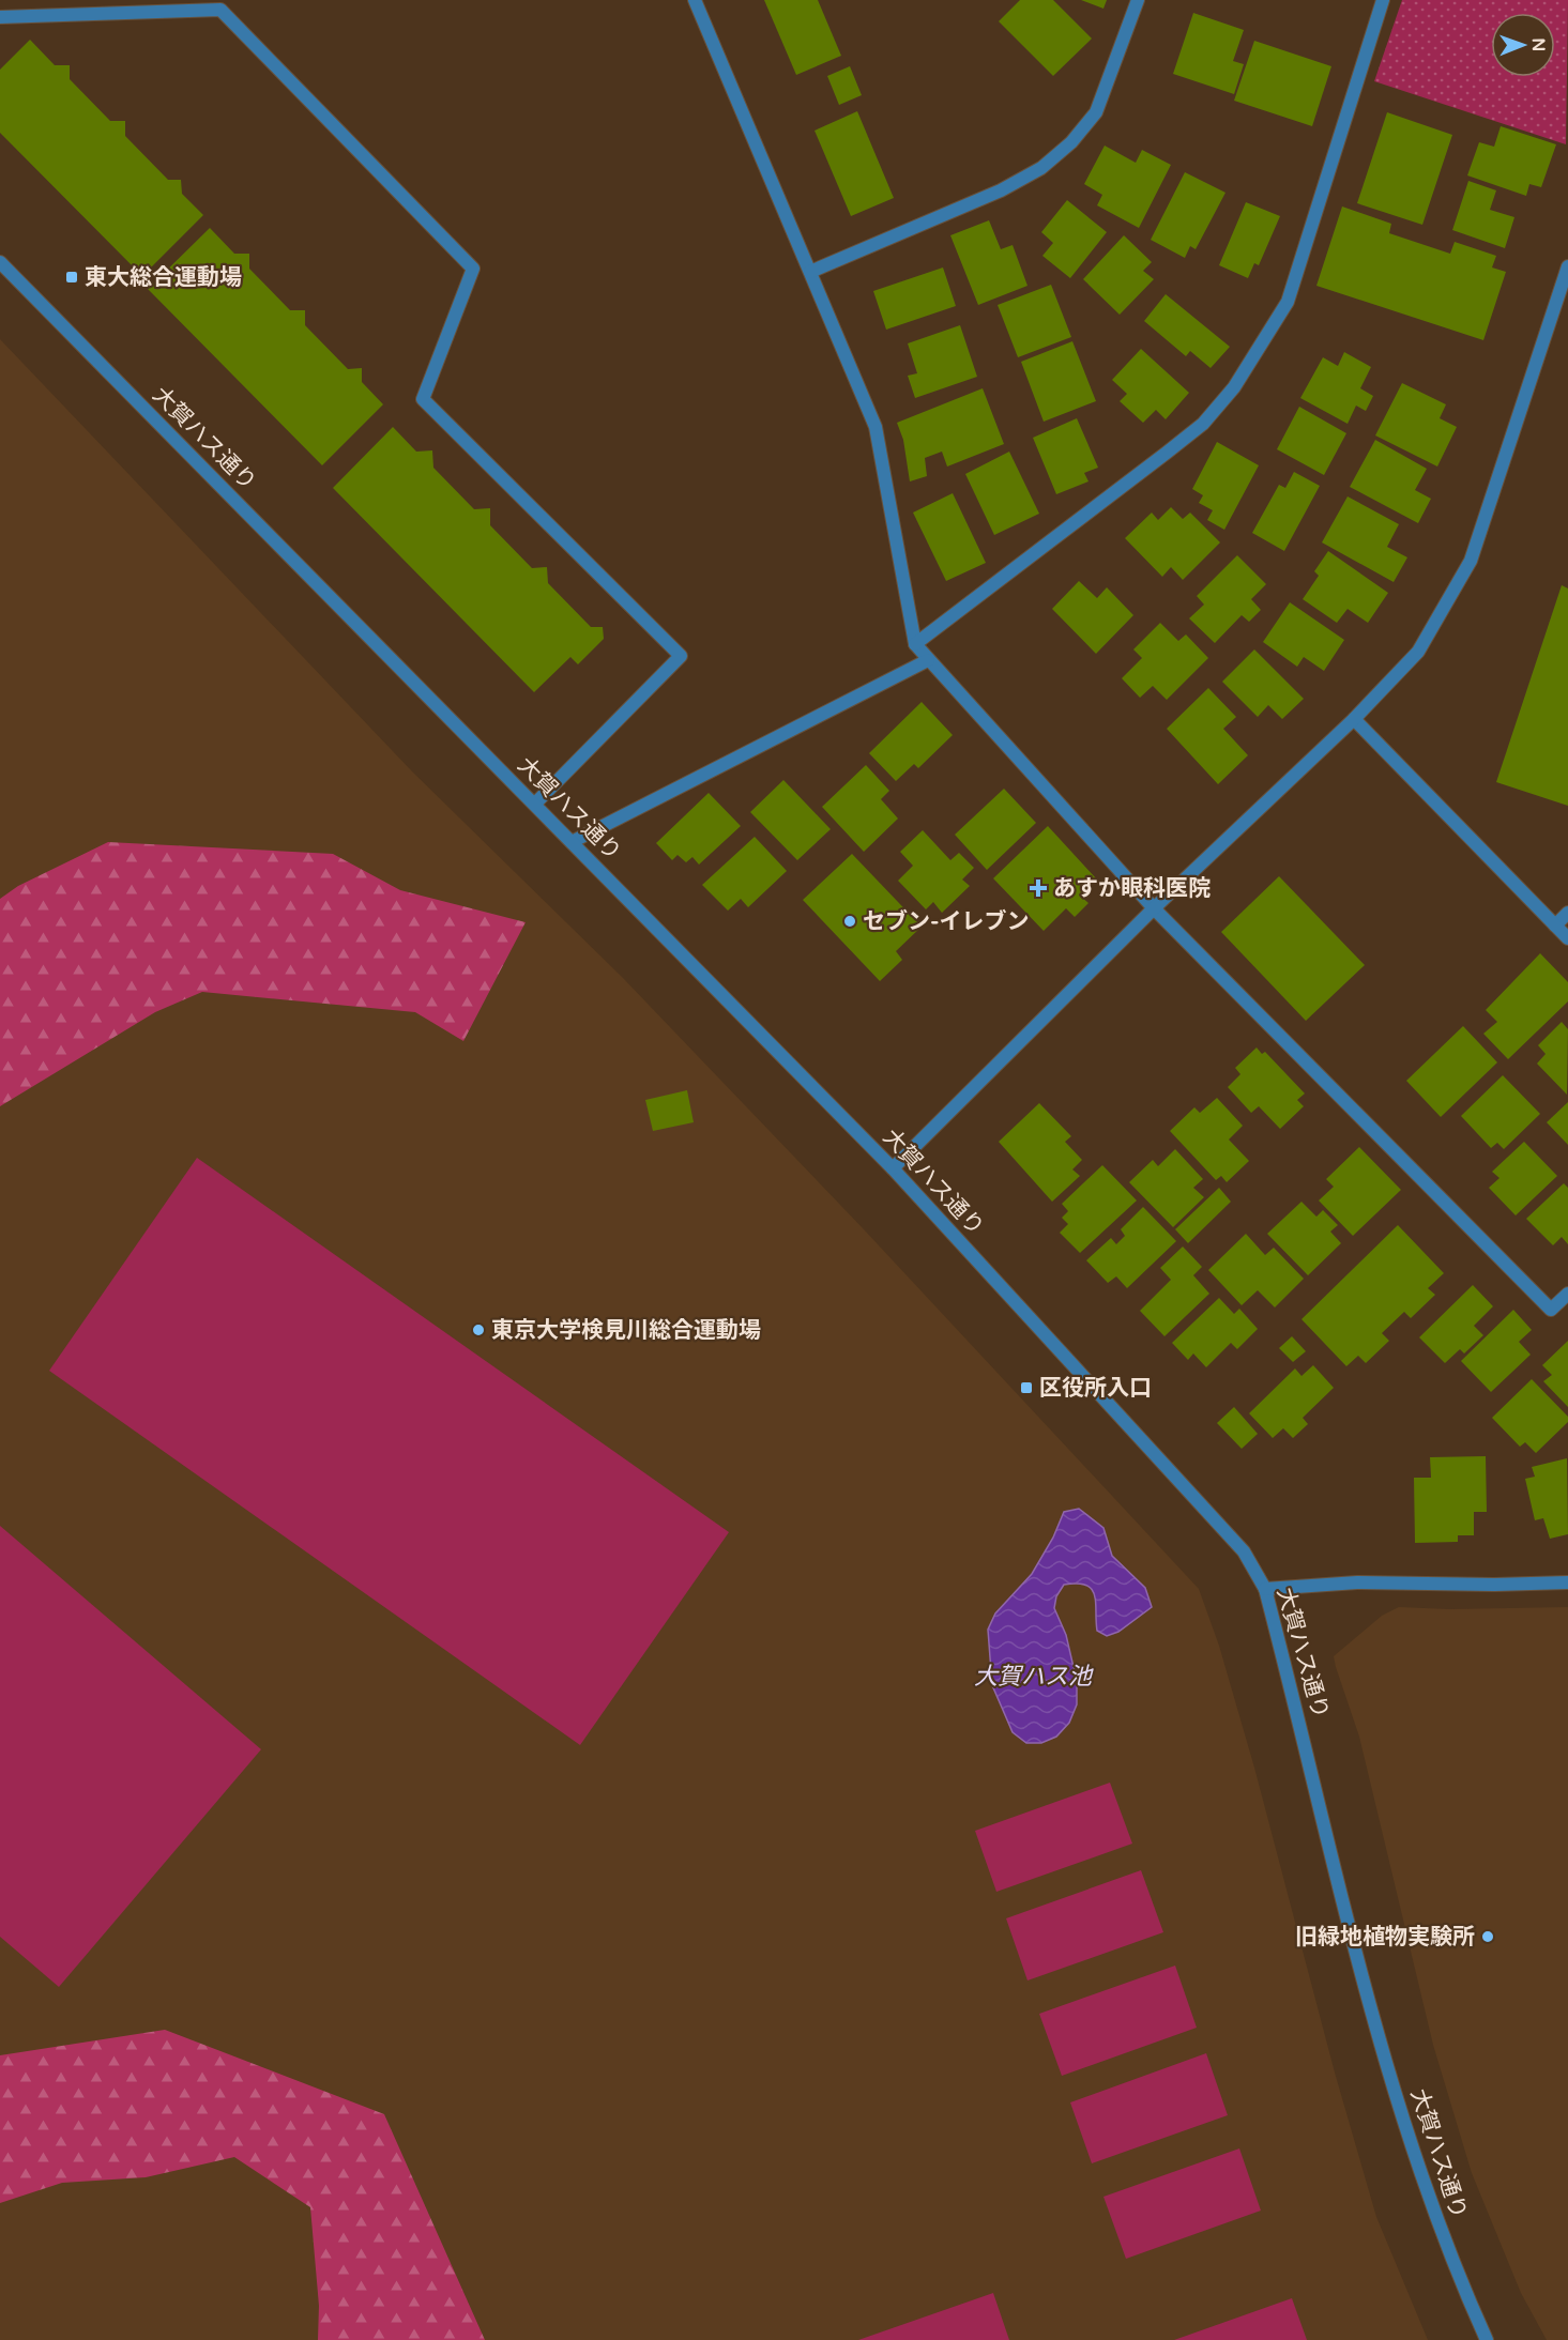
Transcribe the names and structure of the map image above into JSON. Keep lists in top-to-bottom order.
{
  "streets": {
    "street": ["大賀ハス通り"]
  },
  "water": ["大賀ハス池"],
  "places": {
    "transit": ["東大総合運動場", "区役所入口"],
    "health": ["あすか眼科医院"],
    "other": ["セブン-イレブン", "東京大学検見川総合運動場", "旧緑地植物実験所"]
  },
  "north": "right"
}
